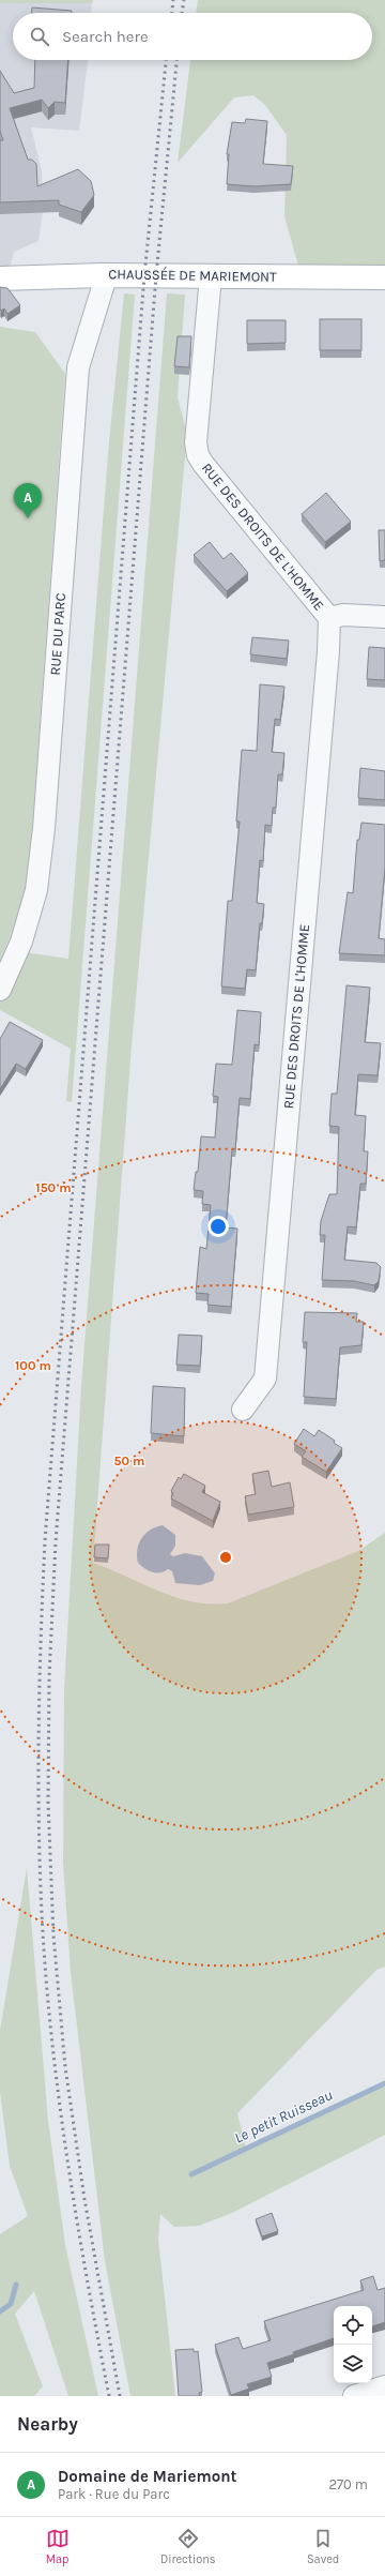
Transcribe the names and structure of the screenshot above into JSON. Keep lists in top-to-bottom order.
{
  "streets": {
    "street": ["CHAUSSÉE DE MARIEMONT", "RUE DES DROITS DE L'HOMME", "RUE DU PARC"]
  },
  "crossings": [
    ["CHAUSSÉE DE MARIEMONT", "RUE DES DROITS DE L'HOMME"],
    ["CHAUSSÉE DE MARIEMONT", "RUE DU PARC"]
  ],
  "water": ["Le petit Ruisseau"],
  "page": {
    "search": "Search here",
    "pins": "A",
    "heading": "Nearby",
    "list": [
      {
        "mark": "A",
        "name": "Domaine de Mariemont",
        "note": "Park · Rue du Parc",
        "value": "270 m"
      }
    ],
    "nav": ["Map", "Directions", "Saved"]
  },
  "rings": ["150 m", "100 m", "50 m"]
}
